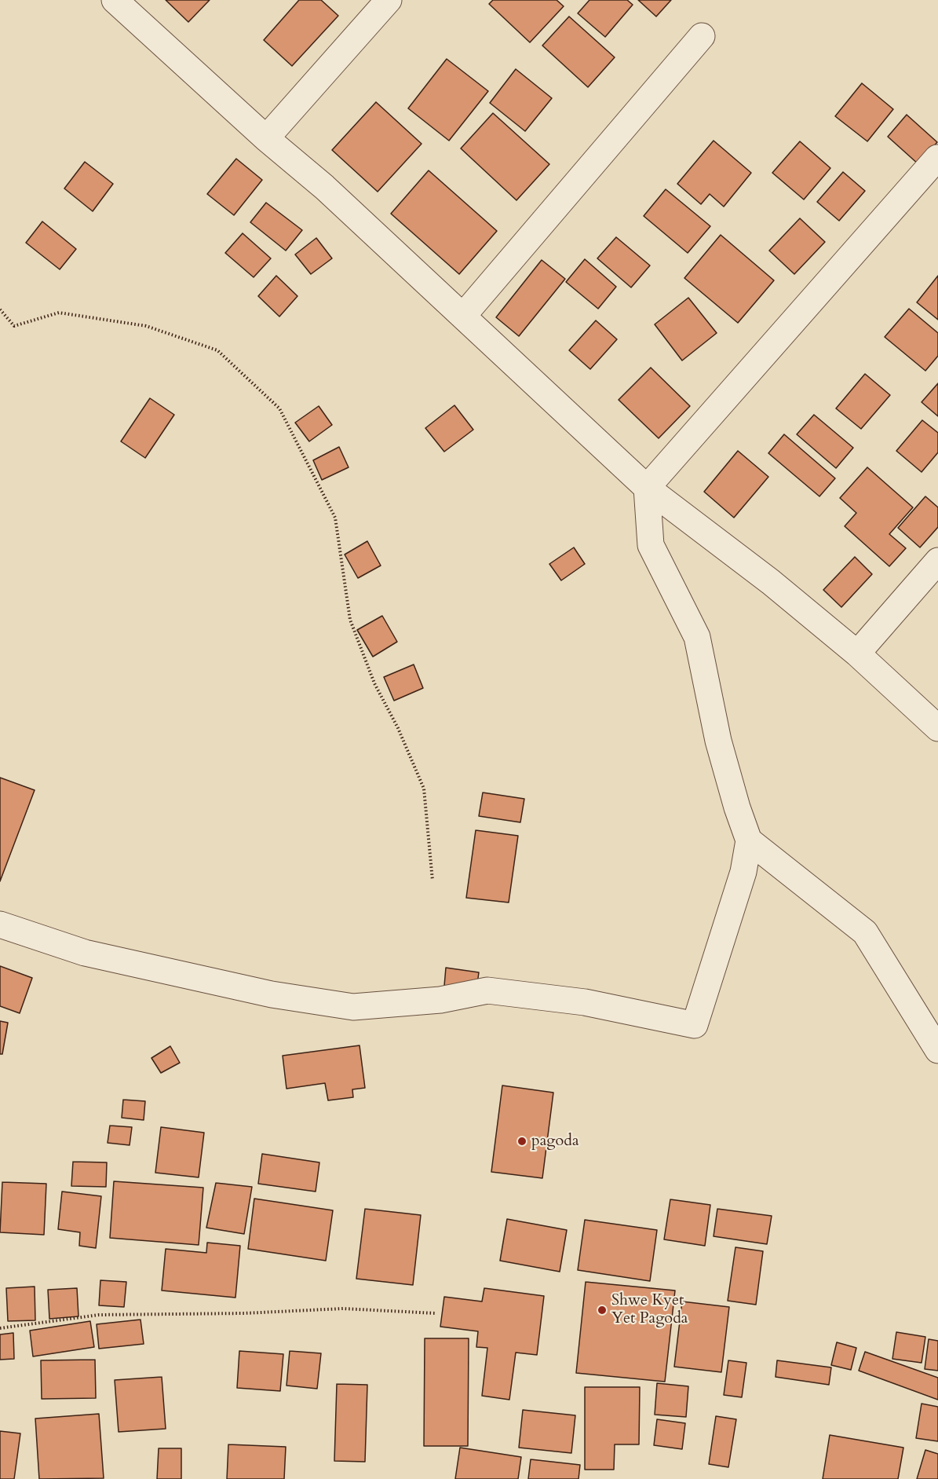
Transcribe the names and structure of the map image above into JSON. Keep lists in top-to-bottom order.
{
  "places": ["pagoda", "Shwe Kyet Yet Pagoda"]
}
